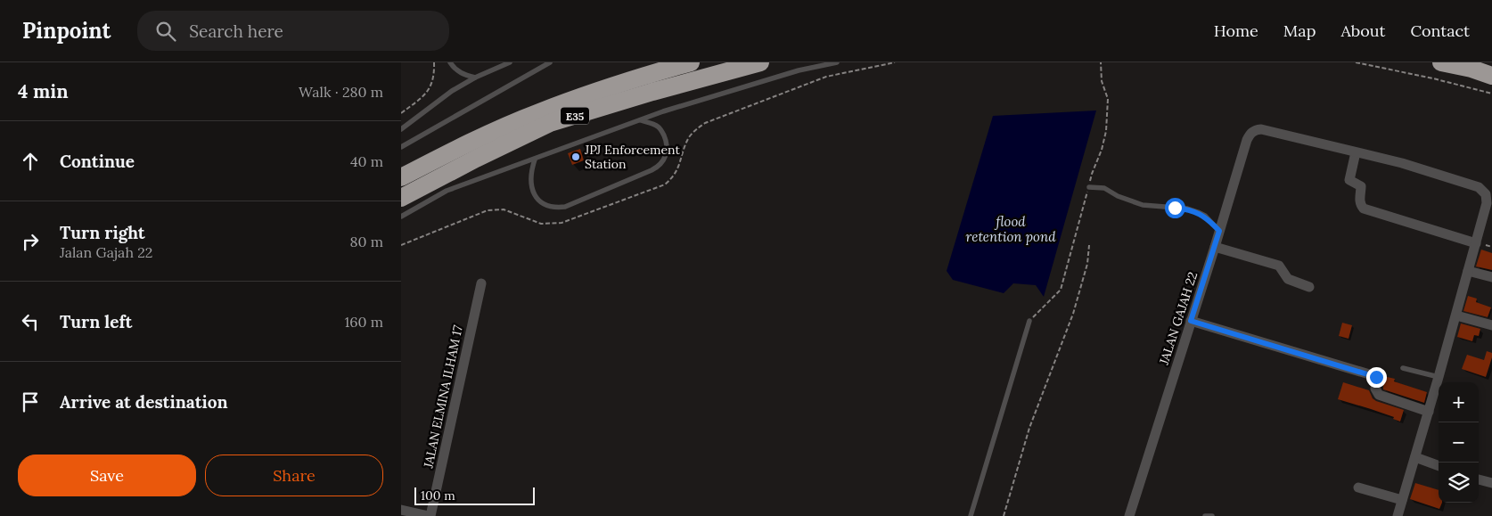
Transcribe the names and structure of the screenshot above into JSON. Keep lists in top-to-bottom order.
{
  "streets": {
    "highway": ["E35"],
    "street": ["JALAN GAJAH 22", "JALAN ELMINA ILHAM 17"]
  },
  "water": ["flood retention pond"],
  "places": ["JPJ Enforcement Station"],
  "scale_bar": "100 m",
  "page": {
    "header": "Pinpoint",
    "search": "Search here",
    "nav": [
      "Home",
      "Map",
      "About",
      "Contact"
    ],
    "heading": ["4 min", "Walk · 280 m"],
    "list": [
      ["Continue", "40 m"],
      ["Turn right", "Jalan Gajah 22", "80 m"],
      ["Turn left", "160 m"],
      "Arrive at destination"
    ],
    "map_buttons": ["+", "−"],
    "buttons": ["Save", "Share"],
    "scale": "100 m"
  }
}
